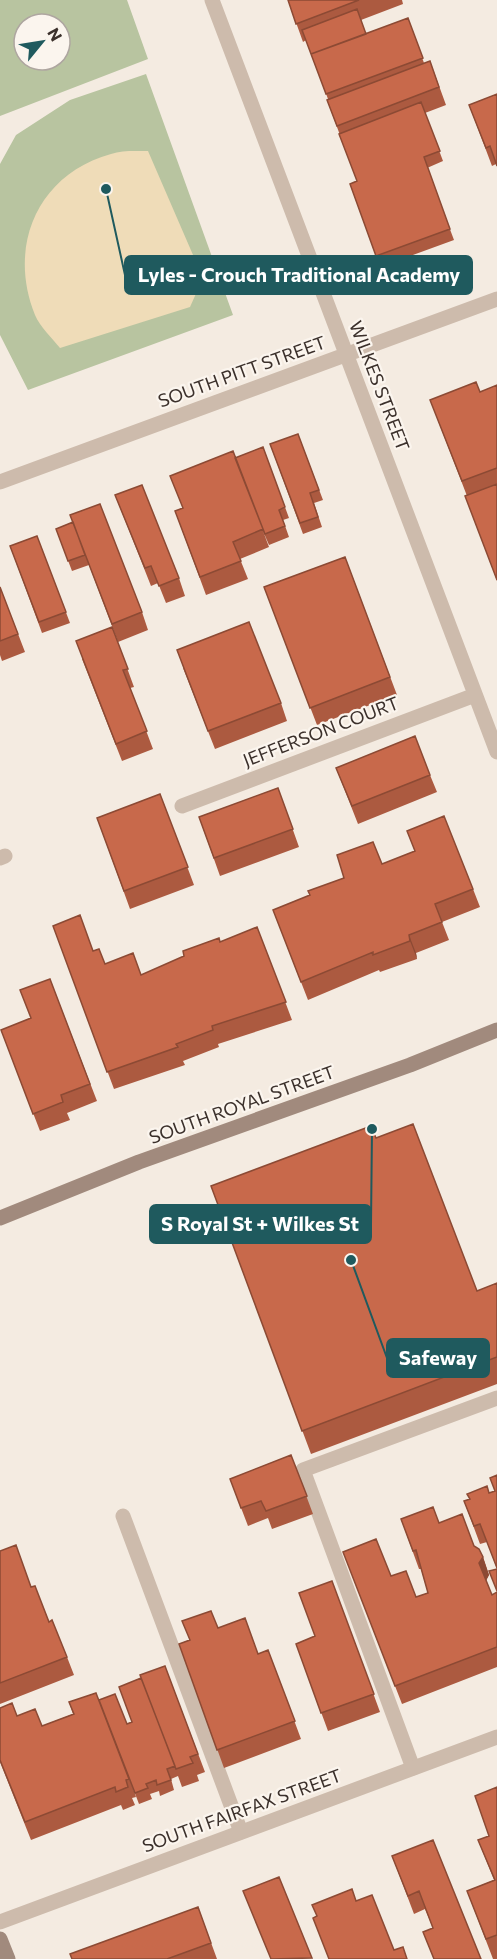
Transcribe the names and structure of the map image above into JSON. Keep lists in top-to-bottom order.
{
  "streets": {
    "main road": ["SOUTH ROYAL STREET"],
    "street": [
      "SOUTH PITT STREET",
      "WILKES STREET",
      "JEFFERSON COURT",
      "SOUTH FAIRFAX STREET"
    ]
  },
  "crossings": [
    ["SOUTH PITT STREET", "WILKES STREET"],
    ["WILKES STREET", "JEFFERSON COURT"]
  ],
  "places": ["Lyles - Crouch Traditional Academy", "S Royal St + Wilkes St", "Safeway"],
  "north": "top right"
}
